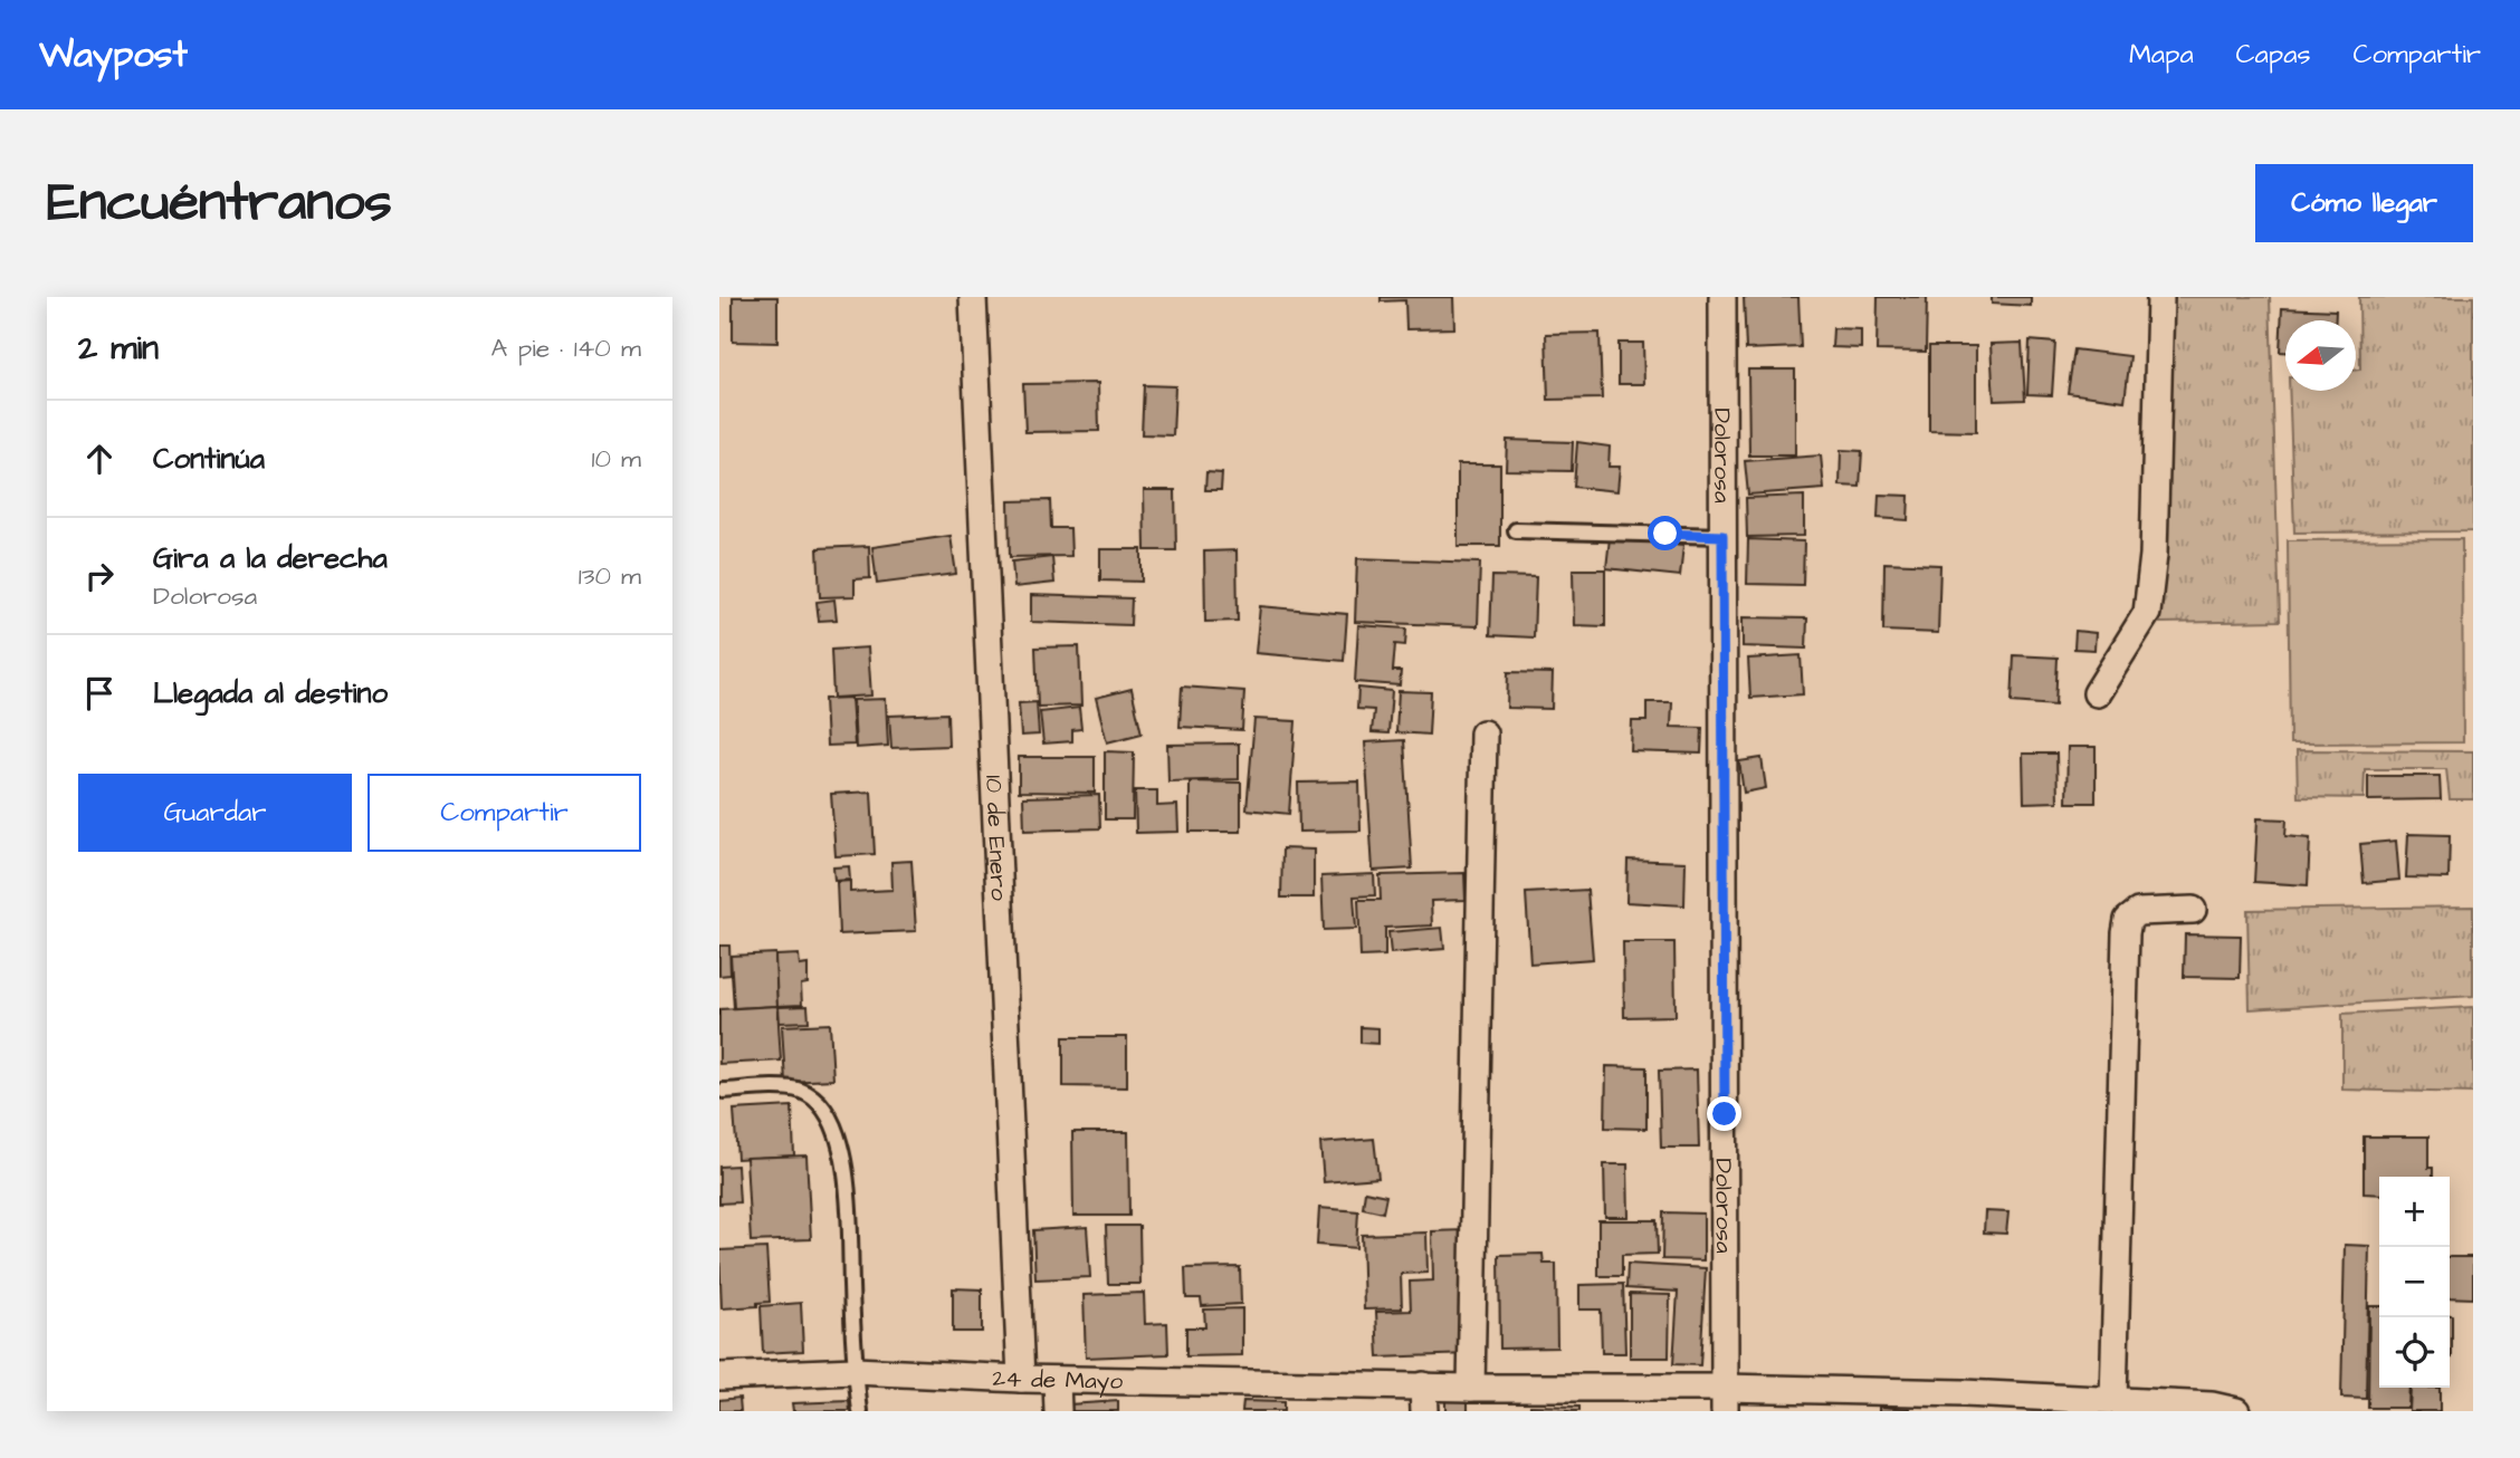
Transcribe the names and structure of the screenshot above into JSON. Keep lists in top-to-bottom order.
{
  "streets": {
    "street": ["Dolorosa", "10 de Enero", "24 de Mayo"]
  },
  "crossings": [
    ["Dolorosa", "24 de Mayo"],
    ["10 de Enero", "24 de Mayo"]
  ],
  "north": "left",
  "page": {
    "header": "Waypost",
    "nav": ["Mapa", "Capas", "Compartir"],
    "buttons": [
      "Cómo llegar",
      ["Guardar", "Compartir"]
    ],
    "title": "Encuéntranos",
    "heading": ["2 min", "A pie · 140 m"],
    "list": [
      ["Continúa", "10 m"],
      ["Gira a la derecha", "Dolorosa", "130 m"],
      "Llegada al destino"
    ],
    "map_buttons": ["+", "−"]
  }
}
